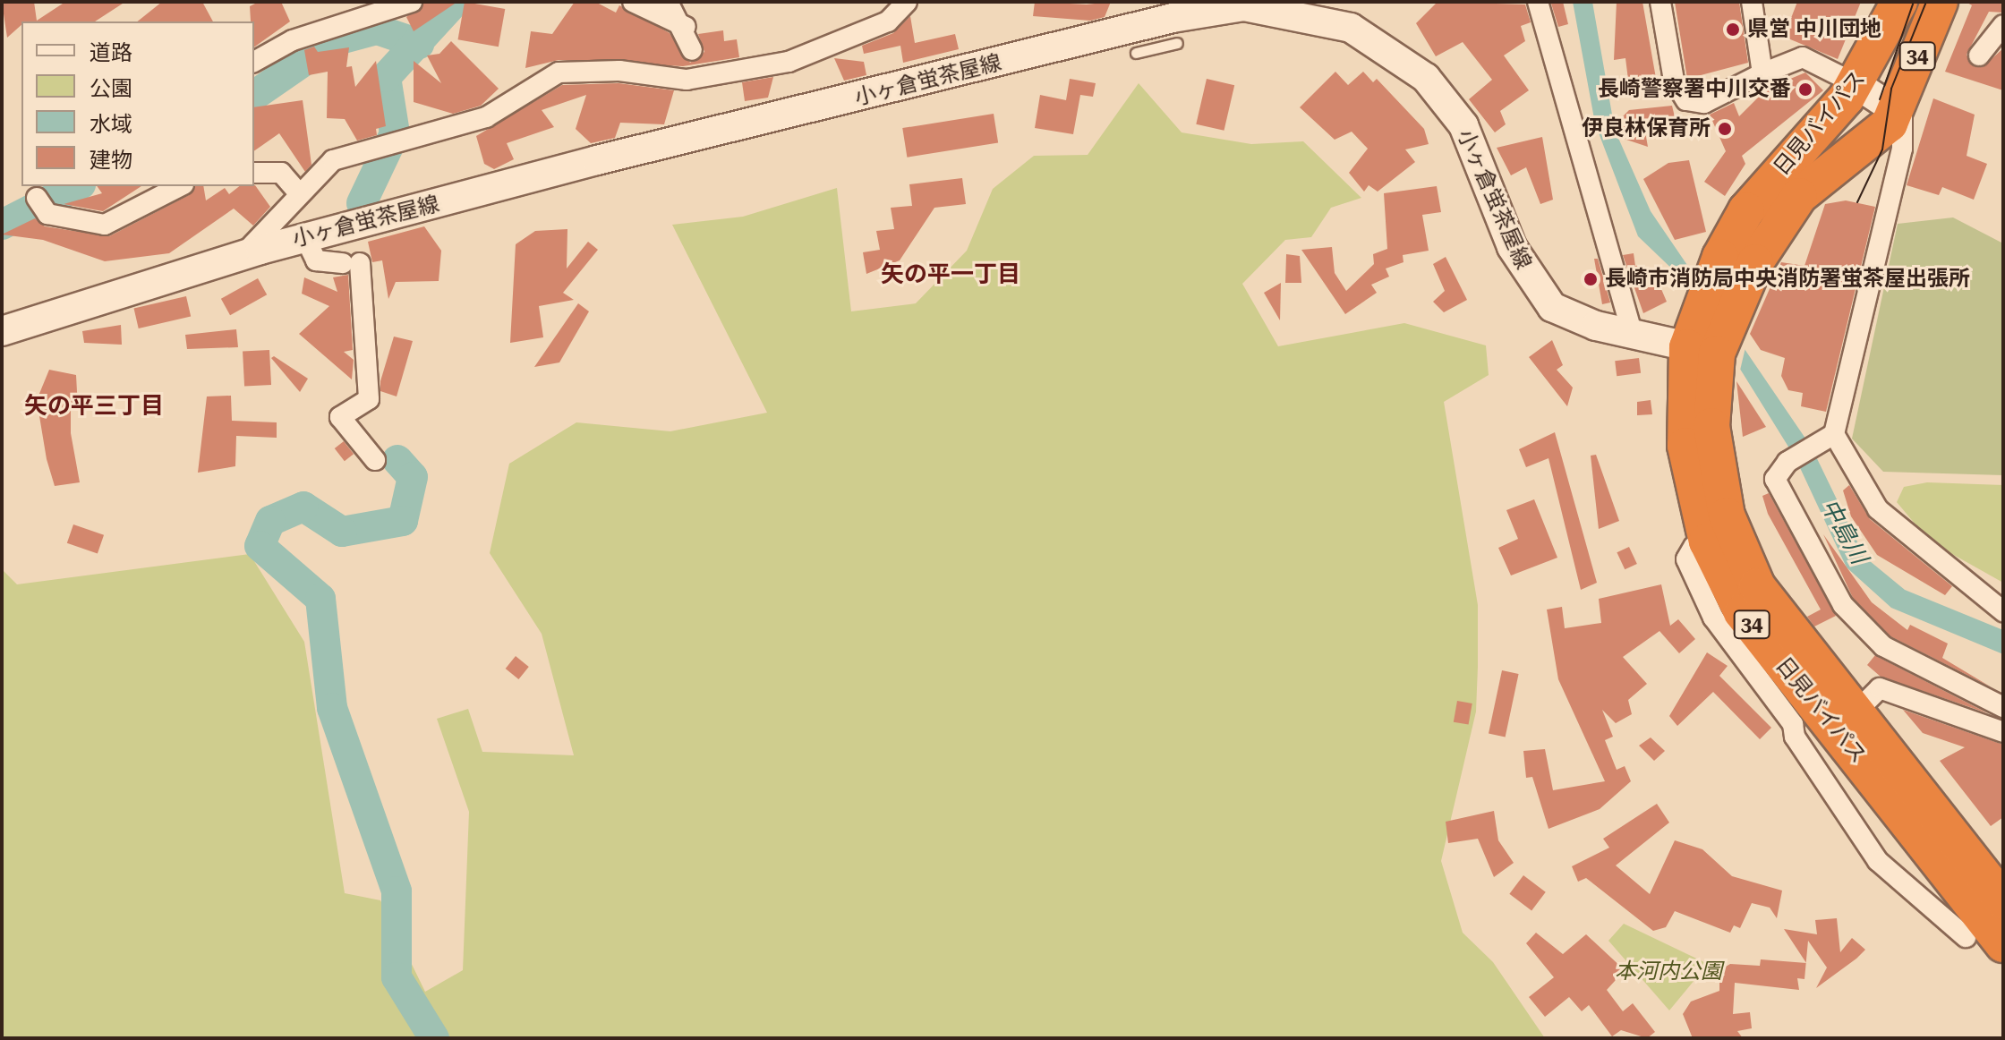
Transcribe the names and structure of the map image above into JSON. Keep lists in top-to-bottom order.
{
  "streets": {
    "highway": ["34", "日見バイパス"],
    "street": ["小ヶ倉蛍茶屋線"]
  },
  "crossings": [
    ["小ヶ倉蛍茶屋線", "日見バイパス"]
  ],
  "districts": ["矢の平一丁目", "矢の平三丁目"],
  "water": ["中島川"],
  "parks": ["本河内公園"],
  "places": [
    "県営 中川団地",
    "長崎警察署中川交番",
    "伊良林保育所",
    "長崎市消防局中央消防署蛍茶屋出張所"
  ],
  "legend": [
    "道路",
    "公園",
    "水域",
    "建物"
  ]
}
